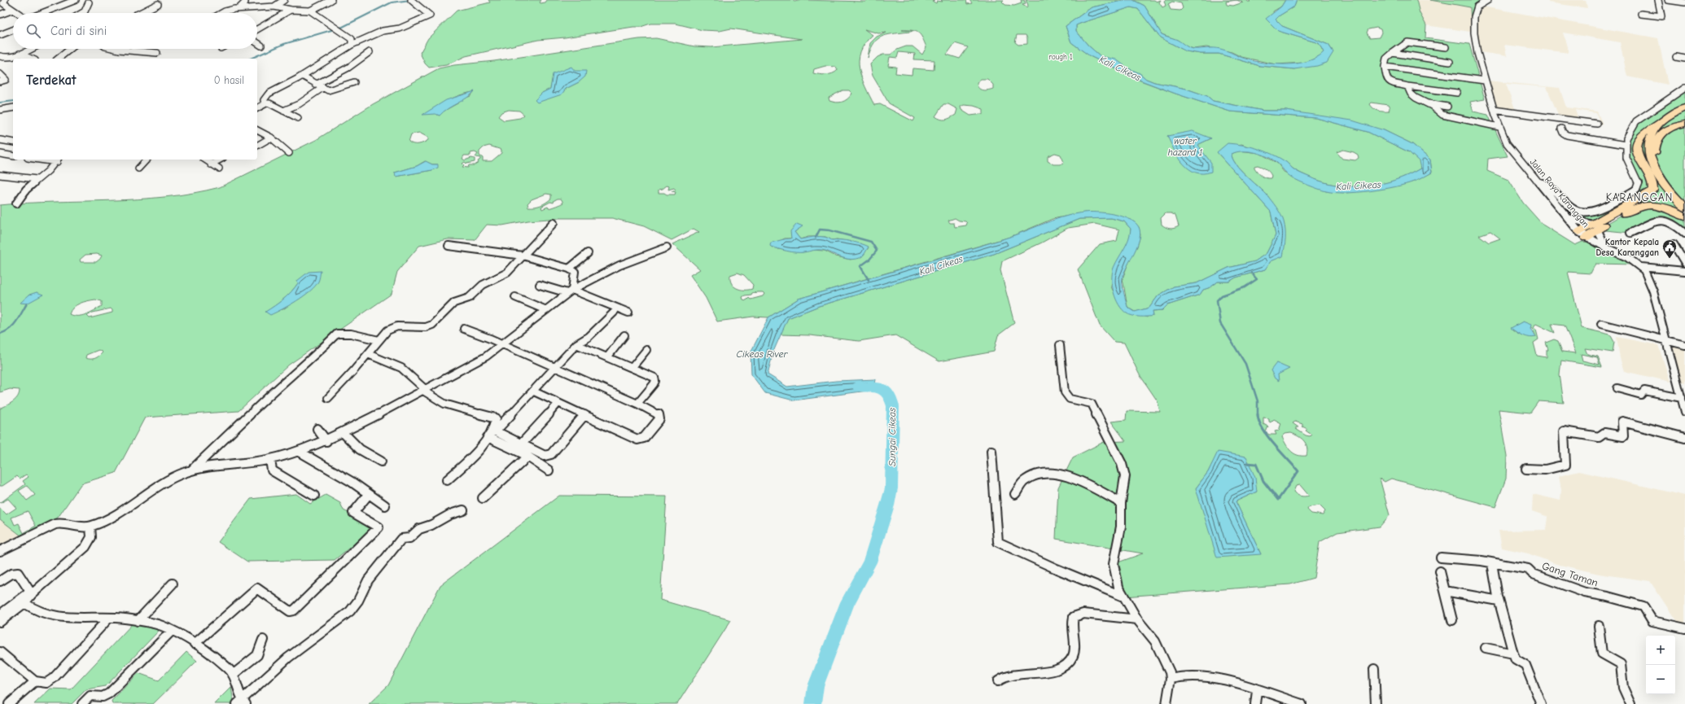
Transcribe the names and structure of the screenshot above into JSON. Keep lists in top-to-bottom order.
{
  "streets": {
    "street": ["Jalan Raya Karanggan", "Gang Taman"]
  },
  "districts": ["KARANGGAN"],
  "water": [
    "Kali Cikeas",
    "water hazard 1",
    "Cikeas River",
    "Sungai Cikeas"
  ],
  "parks": ["rough 1"],
  "places": {
    "public building": ["Kantor Kepala Desa Karanggan"]
  },
  "page": {
    "search": "Cari di sini",
    "heading": ["Terdekat", "0 hasil"],
    "map_buttons": ["+", "−"]
  }
}
